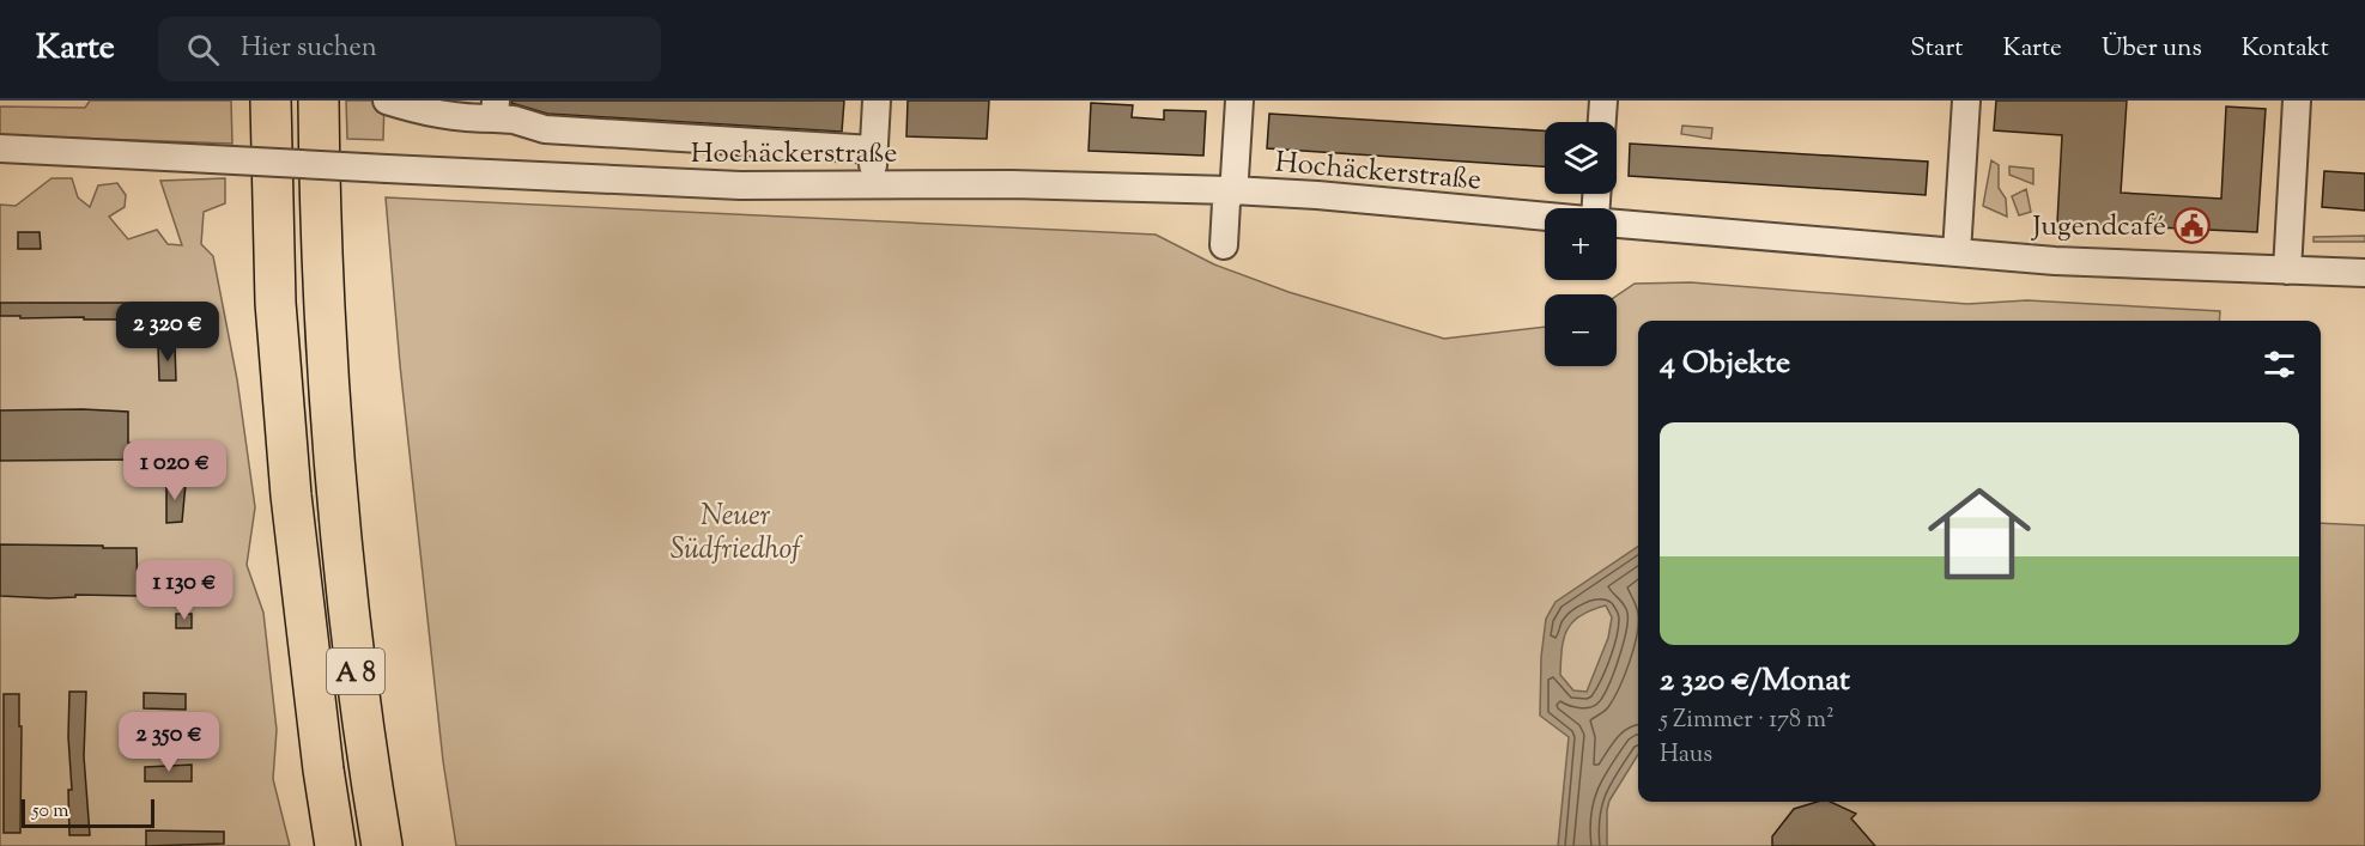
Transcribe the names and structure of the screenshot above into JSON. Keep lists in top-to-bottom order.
{
  "streets": {
    "highway": ["A 8"],
    "street": ["Hochäckerstraße"]
  },
  "parks": ["Neuer Südfriedhof"],
  "places": {
    "public building": ["Jugendcafé"]
  },
  "scale_bar": "50 m",
  "page": {
    "header": "Karte",
    "search": "Hier suchen",
    "nav": [
      "Start",
      "Karte",
      "Über uns",
      "Kontakt"
    ],
    "map_buttons": ["+", "−"],
    "price": [
      "2 320 €",
      "1 020 €",
      "1 130 €",
      "2 350 €"
    ],
    "heading": "4 Objekte",
    "list": [
      {
        "name": "2 320 €/Monat",
        "note": "5 Zimmer · 178 m² · Haus"
      }
    ],
    "scale": "50 m"
  }
}
